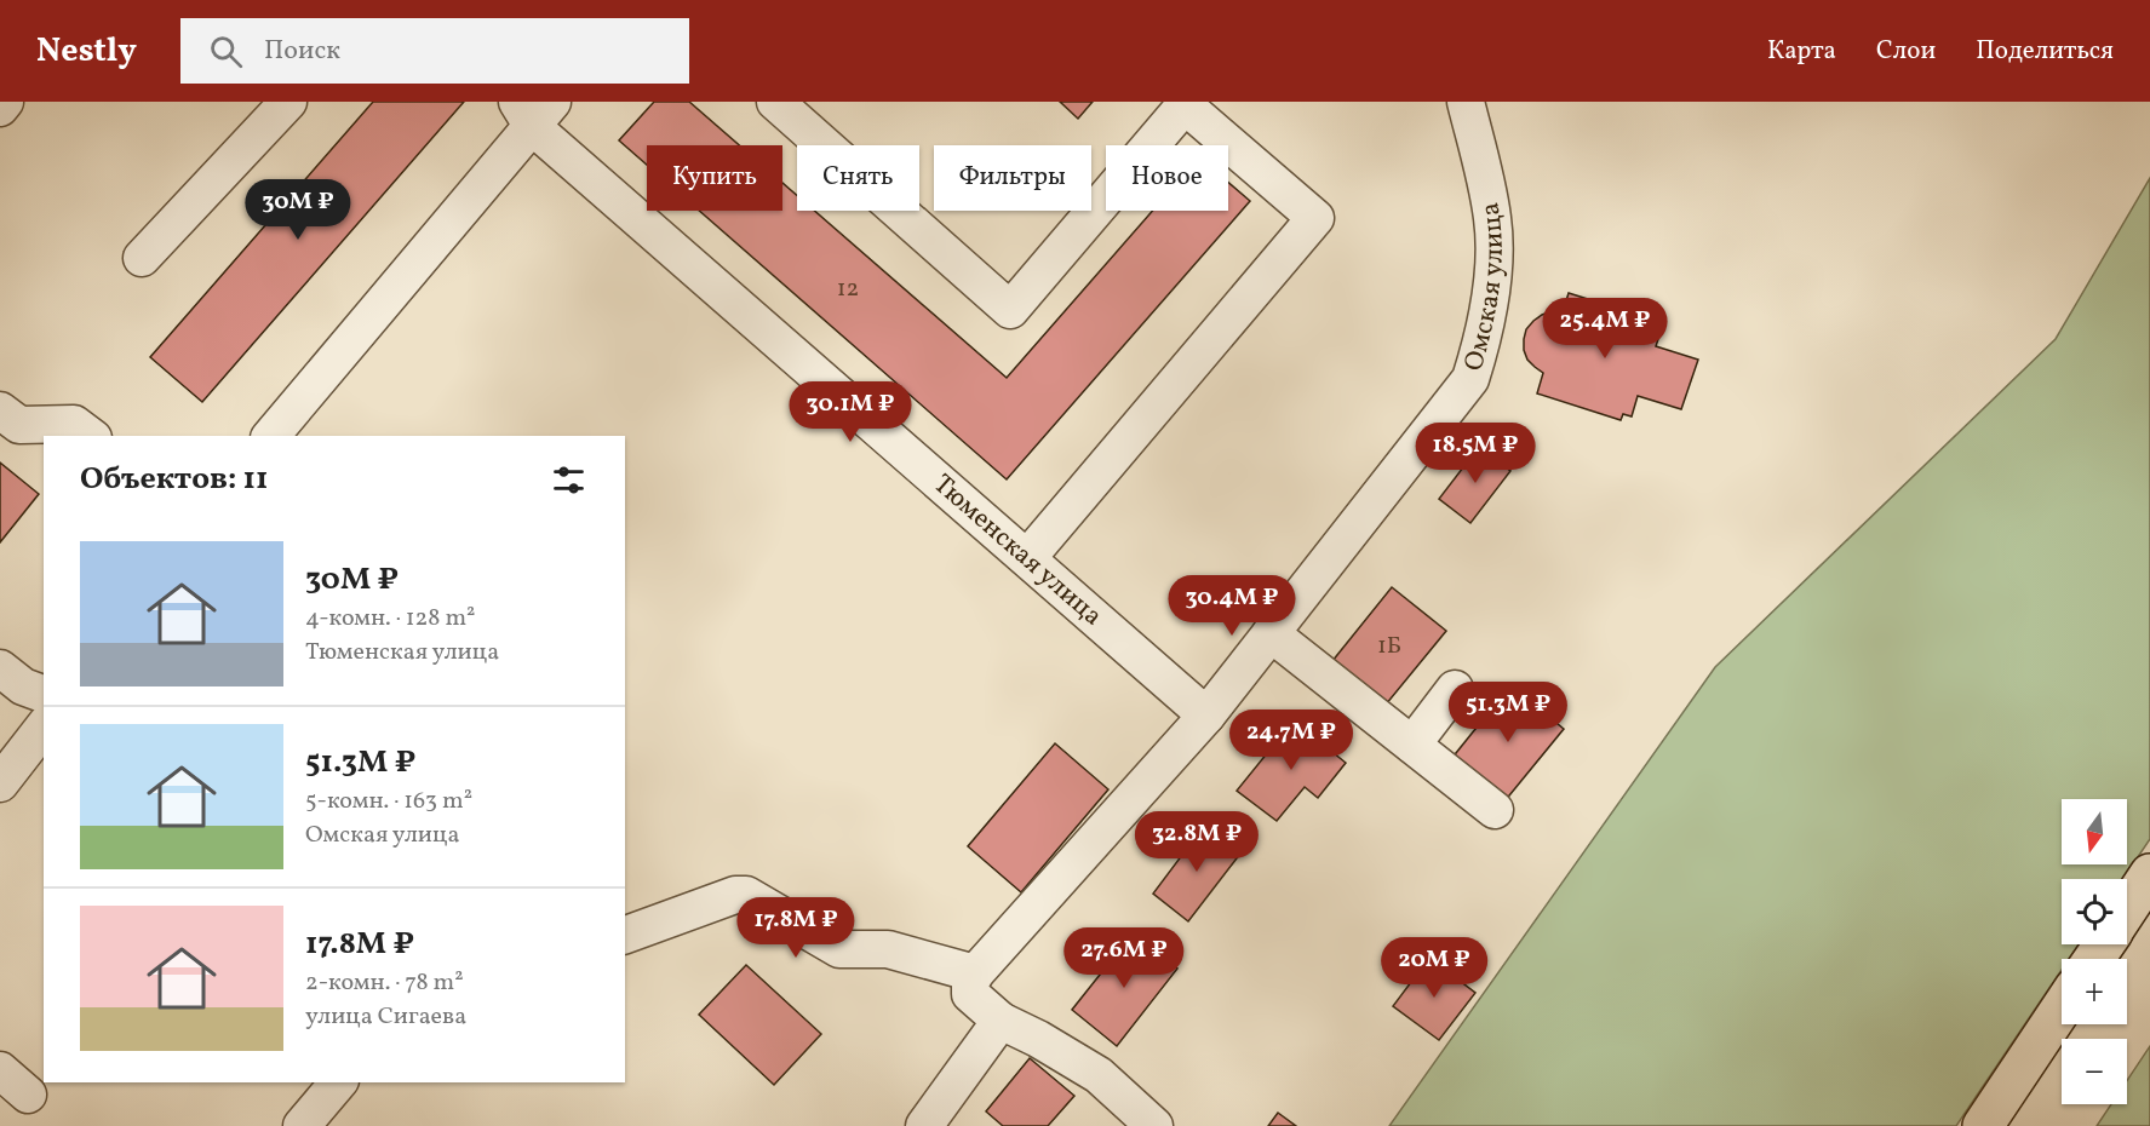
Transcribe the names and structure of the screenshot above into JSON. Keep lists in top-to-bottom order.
{
  "streets": {
    "street": ["Омская улица", "Тюменская улица"]
  },
  "crossings": [
    ["Омская улица", "Тюменская улица"]
  ],
  "house_numbers": ["12", "1Б"],
  "north": "bottom",
  "page": {
    "header": "Nestly",
    "search": "Поиск",
    "nav": ["Карта", "Слои", "Поделиться"],
    "chip": [
      "Купить",
      "Снять",
      "Фильтры",
      "Новое"
    ],
    "price": [
      "30M ₽",
      "25.4M ₽",
      "30.1M ₽",
      "18.5M ₽",
      "30.4M ₽",
      "51.3M ₽",
      "24.7M ₽",
      "32.8M ₽",
      "17.8M ₽",
      "27.6M ₽",
      "20M ₽"
    ],
    "heading": "Объектов: 11",
    "list": [
      {
        "name": "30M ₽",
        "note": "4-комн. · 128 m² · Тюменская улица"
      },
      {
        "name": "51.3M ₽",
        "note": "5-комн. · 163 m² · Омская улица"
      },
      {
        "name": "17.8M ₽",
        "note": "2-комн. · 78 m² · улица Сигаева"
      }
    ],
    "map_buttons": ["+", "−"]
  }
}
